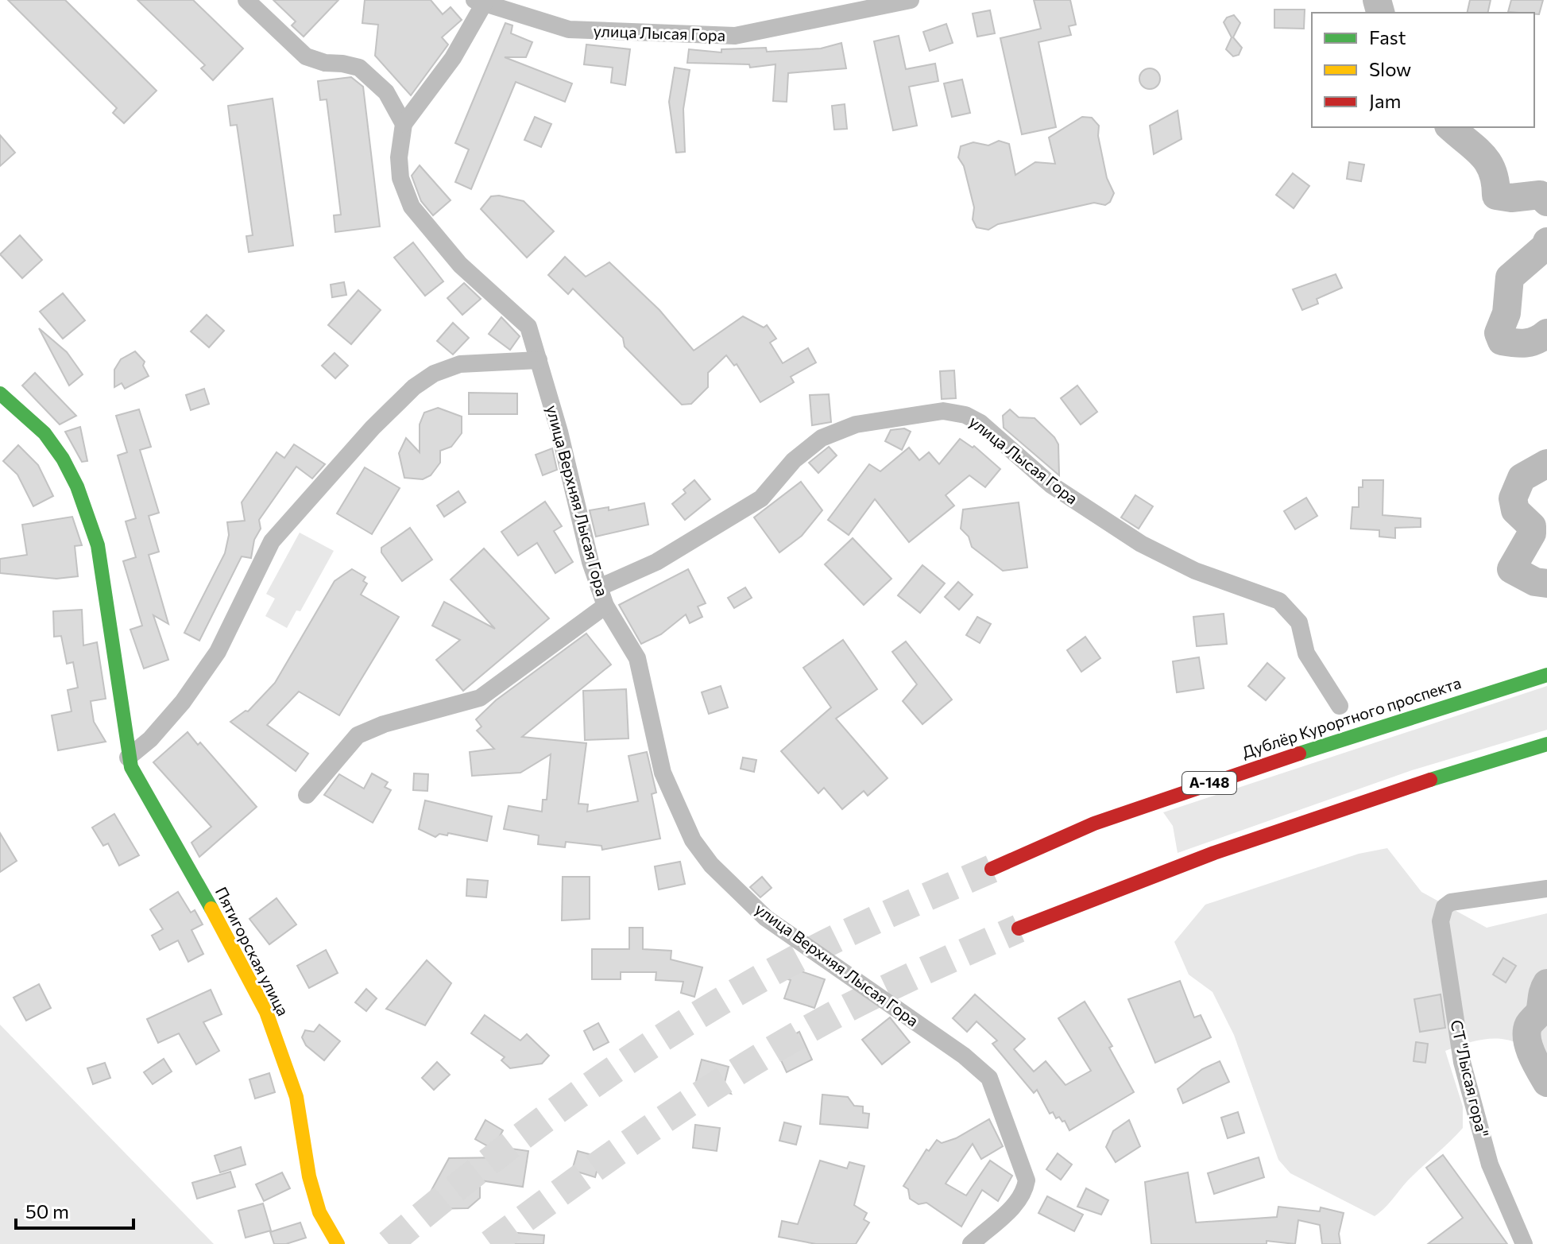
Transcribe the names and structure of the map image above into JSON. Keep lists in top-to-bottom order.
{
  "streets": {
    "main road": ["Дублёр Курортного проспекта", "А-148", "Пятигорская улица"],
    "street": ["улица Лысая Гора", "улица Верхняя Лысая Гора", "СТ \"Лысая гора\""]
  },
  "crossings": [
    ["улица Лысая Гора", "улица Верхняя Лысая Гора"]
  ],
  "legend": ["Fast", "Slow", "Jam"],
  "scale_bar": "50 m"
}
